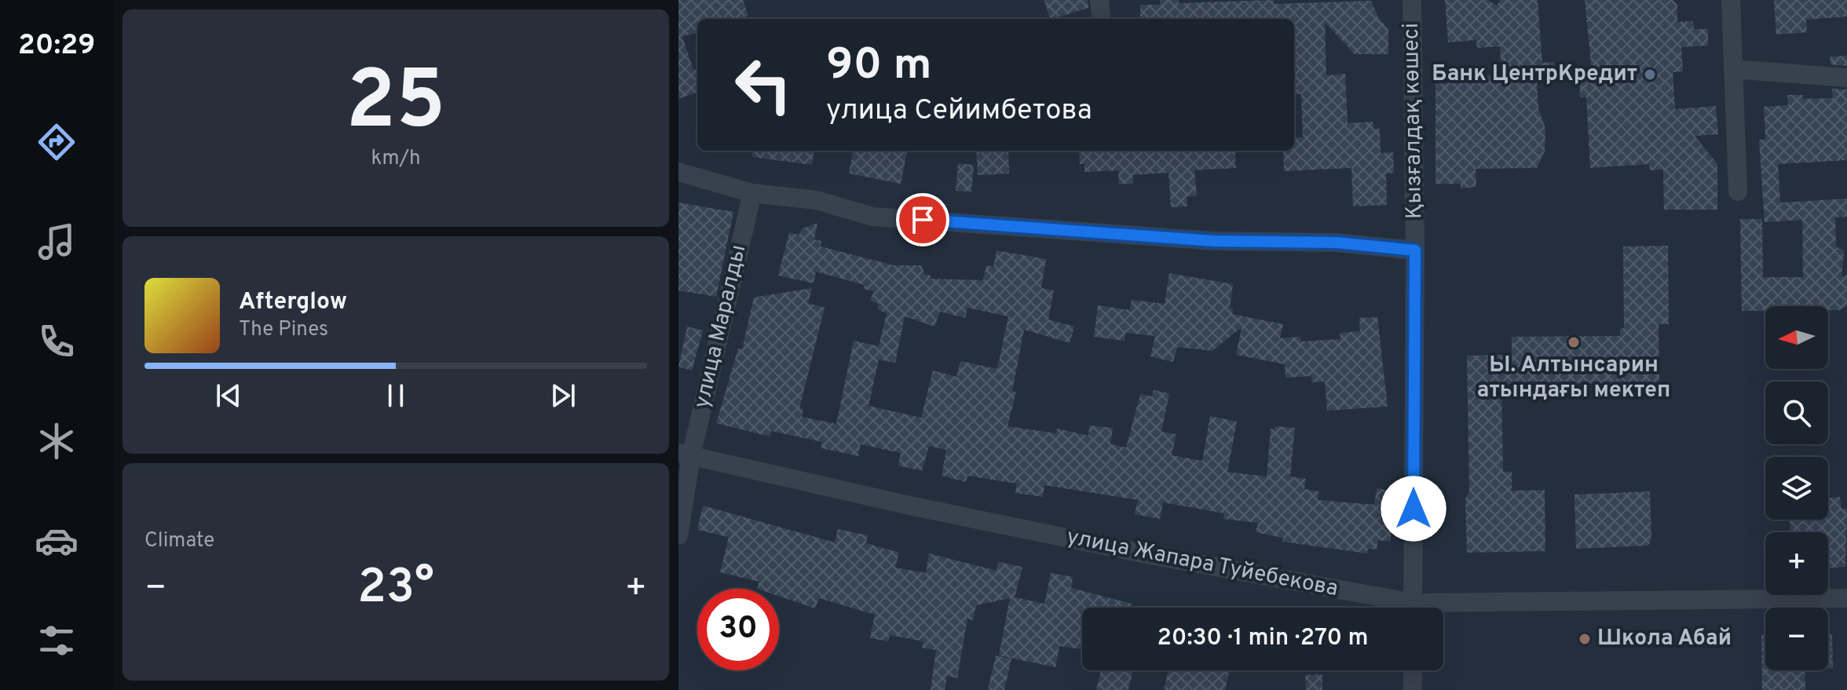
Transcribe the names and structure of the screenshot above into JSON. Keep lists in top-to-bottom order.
{
  "streets": {
    "street": ["Қызғалдақ көшесі", "улица Маралды", "улица Жапара Туйебекова"]
  },
  "crossings": [
    ["улица Маралды", "улица Жапара Туйебекова"]
  ],
  "places": ["Банк ЦентрКредит", "Ы. Алтынсарин атындағы мектеп", "Школа Абай"],
  "north": "left",
  "page": {
    "tabs": "20:29",
    "tile": [
      ["25", "km/h"],
      "Climate"
    ],
    "turn": ["90 m", "улица Сейимбетова"],
    "song": ["Afterglow", "The Pines"],
    "map_buttons": ["+", "−"],
    "heat": ["−", "23°", "+"],
    "limit": "30",
    "trip": "20:30 · 1 min · 270 m"
  }
}
